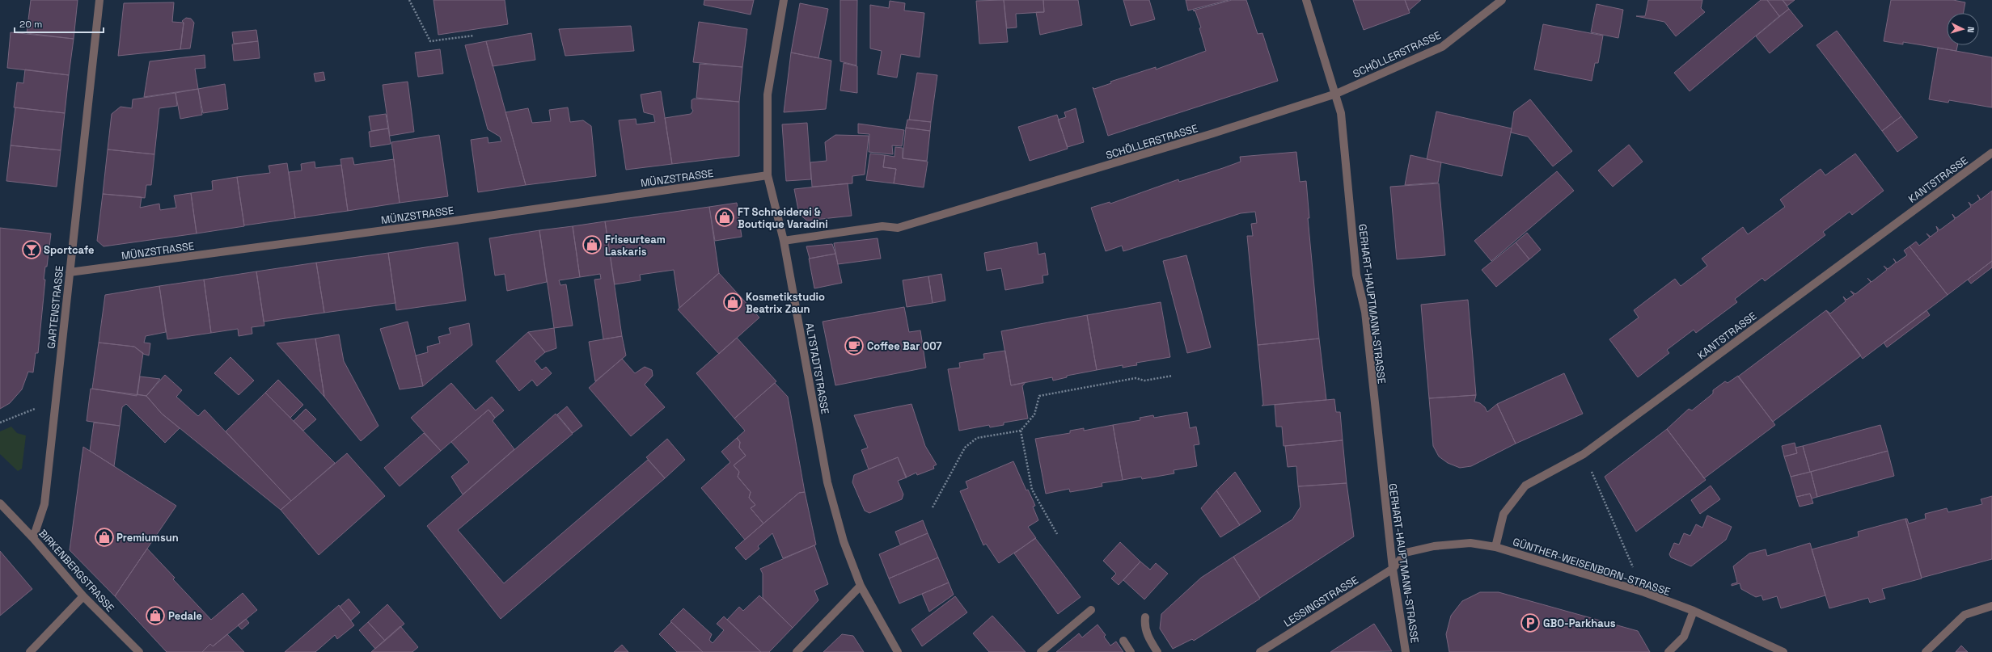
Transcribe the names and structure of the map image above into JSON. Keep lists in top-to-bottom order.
{
  "streets": {
    "street": [
      "SCHÖLLERSTRASSE",
      "MÜNZSTRASSE",
      "KANTSTRASSE",
      "GERHART-HAUPTMANN-STRASSE",
      "GARTENSTRASSE",
      "ALTSTADTSTRASSE",
      "GÜNTHER-WEISENBORN-STRASSE",
      "BIRKENBERGSTRASSE",
      "LESSINGSTRASSE"
    ]
  },
  "crossings": [
    ["SCHÖLLERSTRASSE", "GERHART-HAUPTMANN-STRASSE"],
    ["SCHÖLLERSTRASSE", "ALTSTADTSTRASSE"],
    ["MÜNZSTRASSE", "GARTENSTRASSE"],
    ["MÜNZSTRASSE", "ALTSTADTSTRASSE"],
    ["KANTSTRASSE", "GÜNTHER-WEISENBORN-STRASSE"],
    ["GERHART-HAUPTMANN-STRASSE", "GÜNTHER-WEISENBORN-STRASSE"],
    ["GERHART-HAUPTMANN-STRASSE", "LESSINGSTRASSE"],
    ["GARTENSTRASSE", "BIRKENBERGSTRASSE"],
    ["GÜNTHER-WEISENBORN-STRASSE", "LESSINGSTRASSE"]
  ],
  "places": {
    "shop": [
      "FT Schneiderei & Boutique Varadini",
      "Friseurteam Laskaris",
      "Kosmetikstudio Beatrix Zaun",
      "Premiumsun",
      "Pedale"
    ],
    "bar": ["Sportcafe"],
    "cafe": ["Coffee Bar 007"],
    "parking": ["GBO-Parkhaus"]
  },
  "scale_bar": "20 m",
  "north": "right"
}
